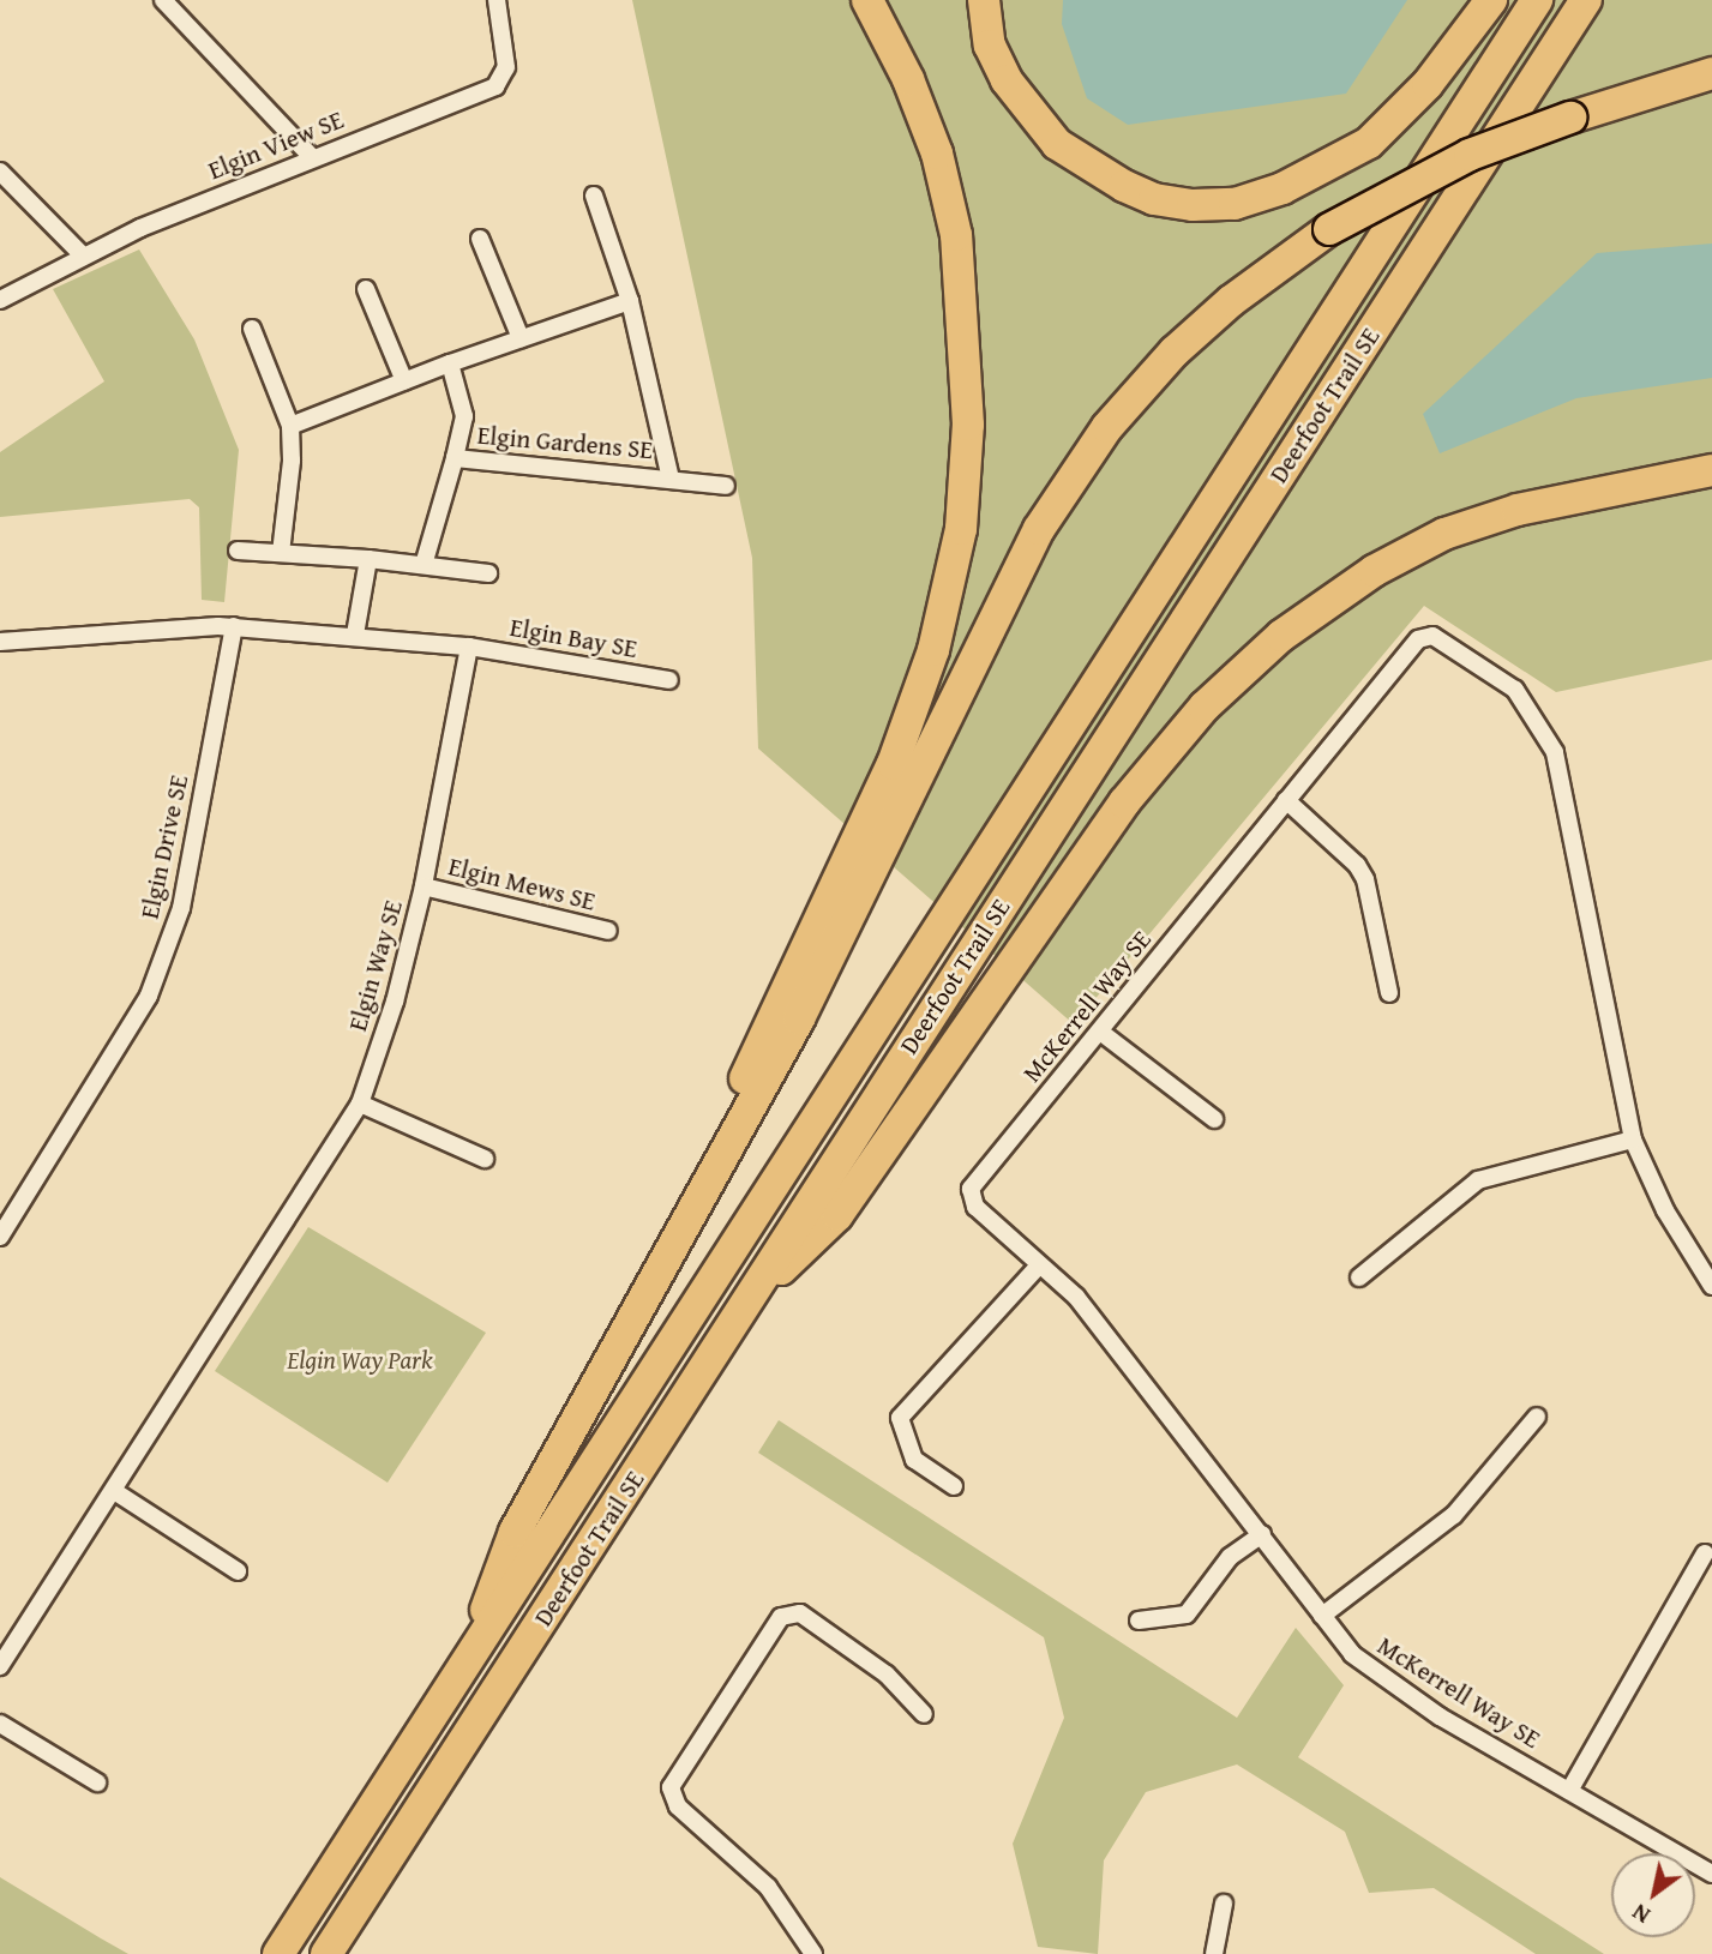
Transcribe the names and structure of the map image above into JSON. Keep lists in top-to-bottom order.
{
  "streets": {
    "highway": ["Deerfoot Trail SE"],
    "street": [
      "Elgin View SE",
      "Elgin Gardens SE",
      "Elgin Bay SE",
      "Elgin Drive SE",
      "Elgin Mews SE",
      "Elgin Way SE",
      "McKerrell Way SE"
    ]
  },
  "crossings": [
    ["Elgin Bay SE", "Elgin Way SE"],
    ["Elgin Mews SE", "Elgin Way SE"]
  ],
  "parks": ["Elgin Way Park"],
  "north": "bottom left"
}
